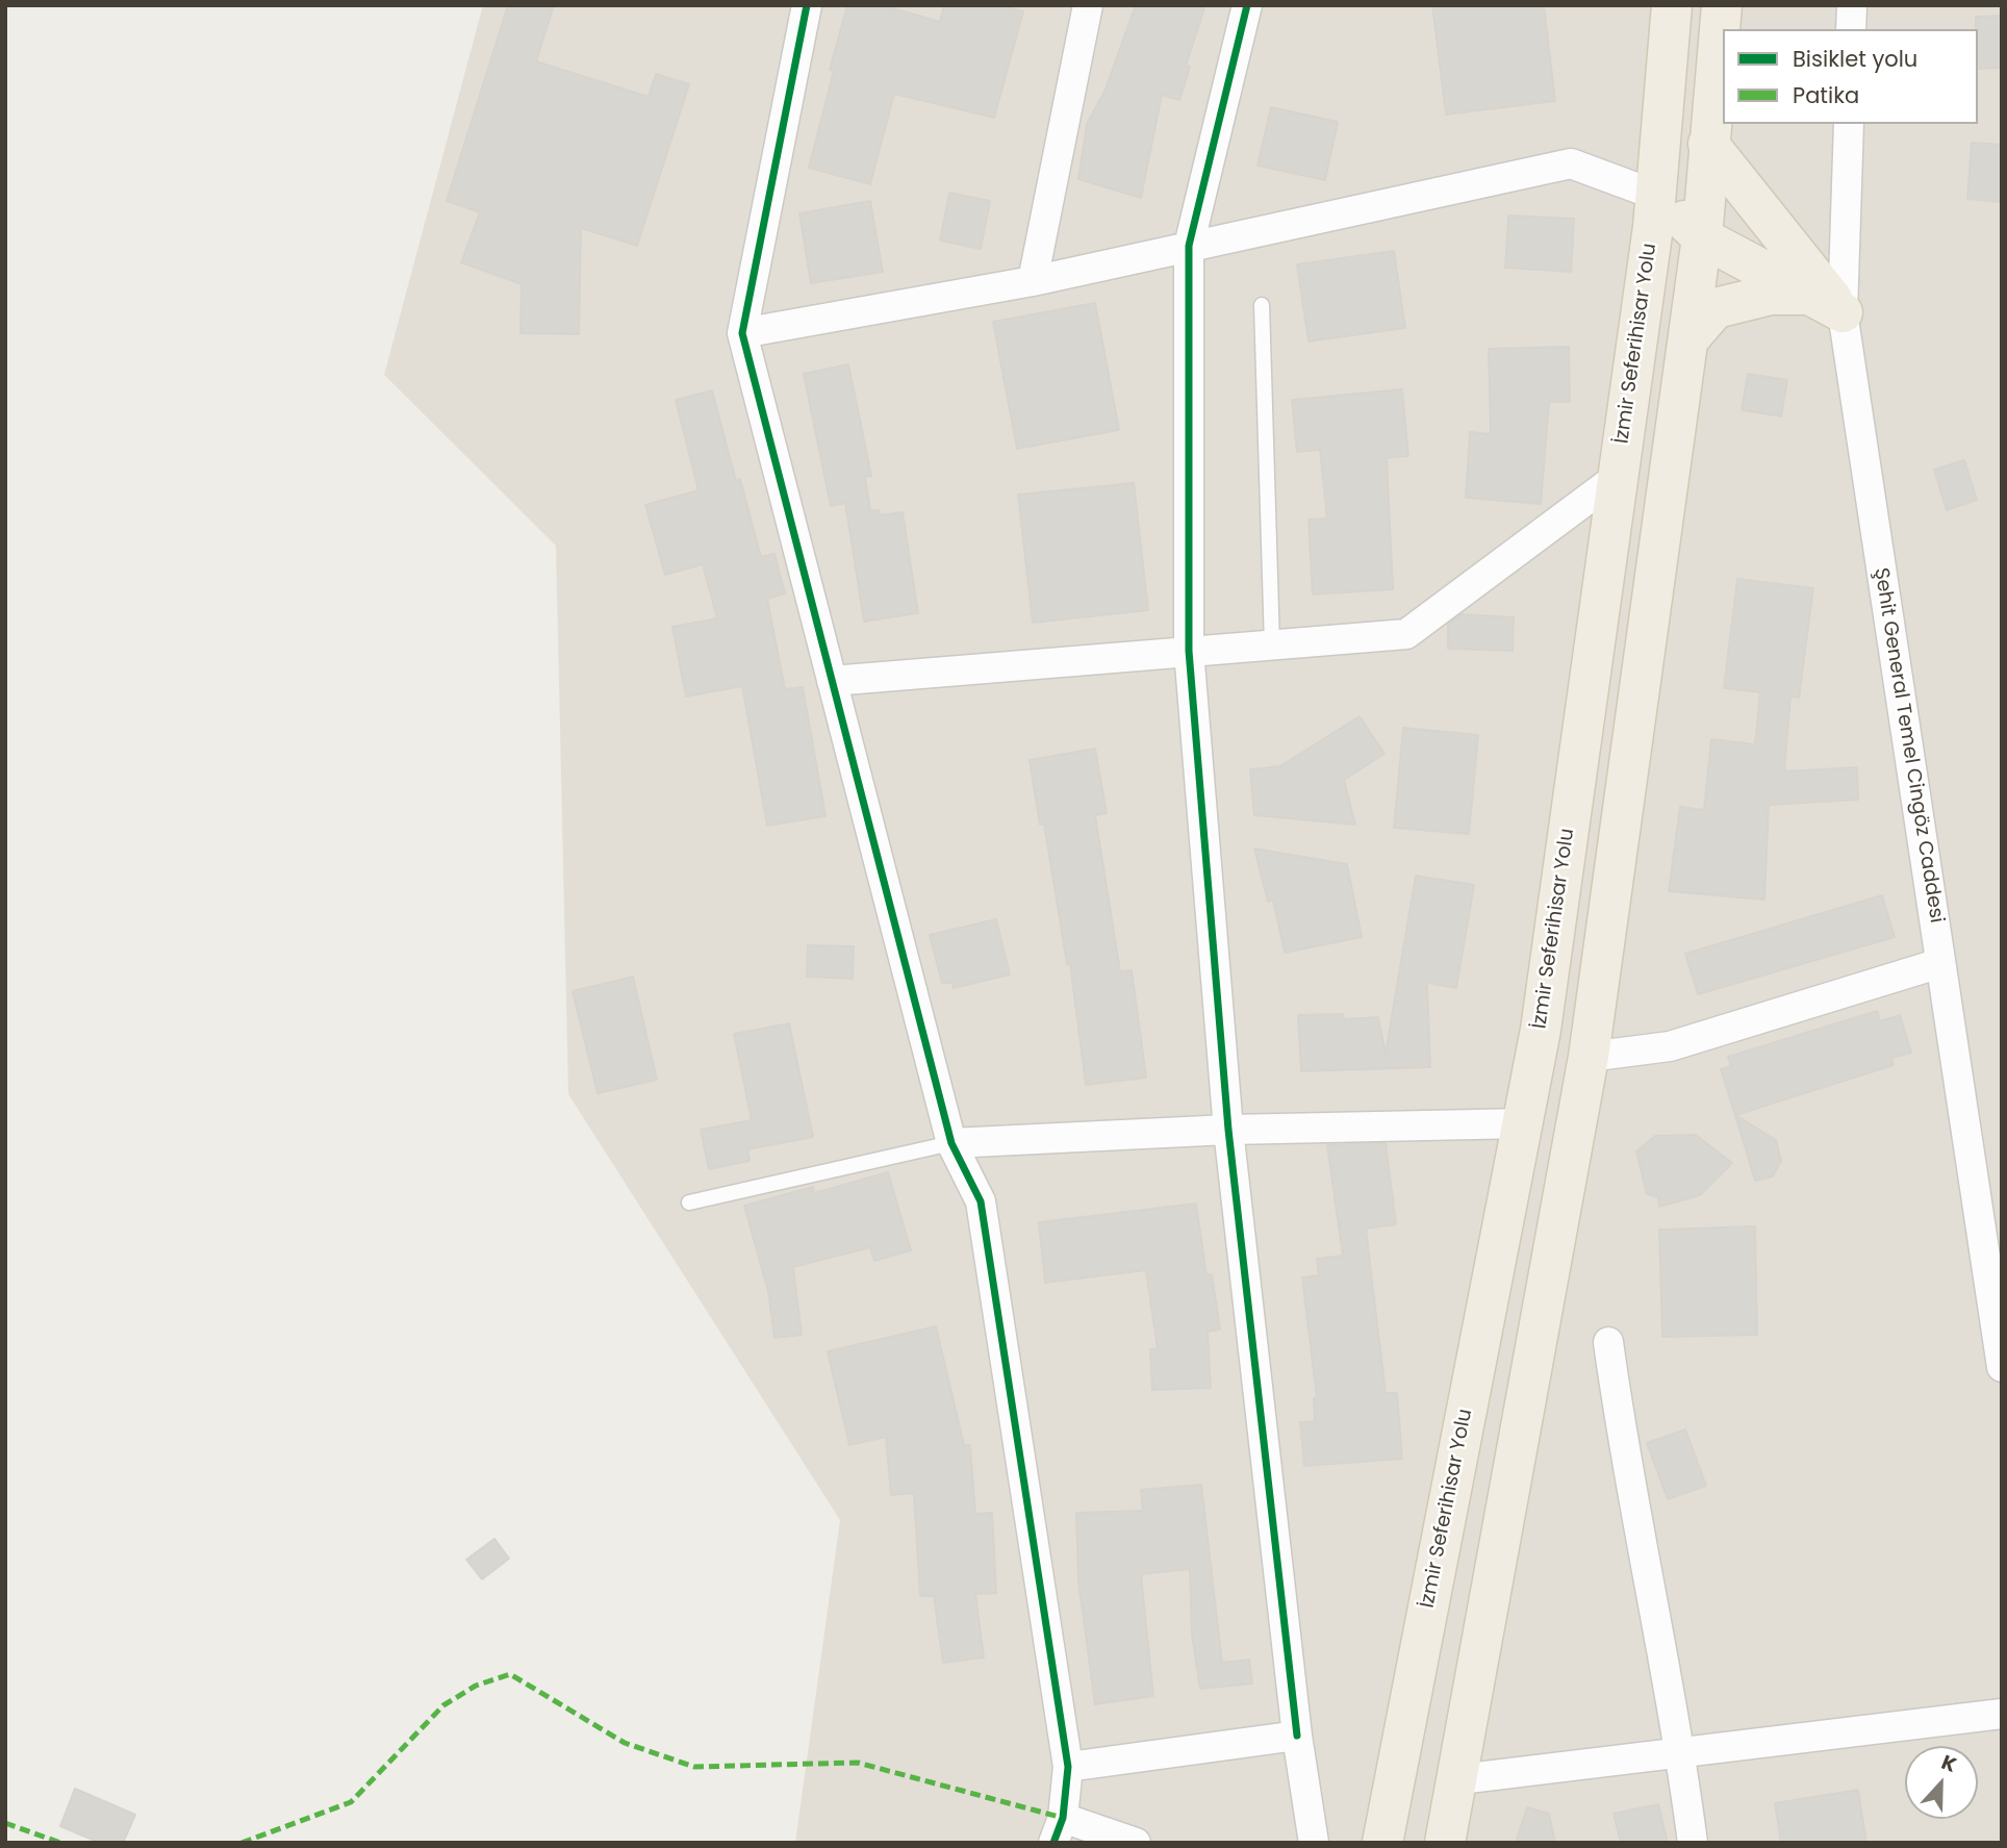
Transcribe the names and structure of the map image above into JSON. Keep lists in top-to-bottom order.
{
  "streets": {
    "main road": ["İzmir Seferihisar Yolu"],
    "street": ["Şehit General Temel Cingöz Caddesi"]
  },
  "legend": ["Bisiklet yolu", "Patika"],
  "north": "top"
}
